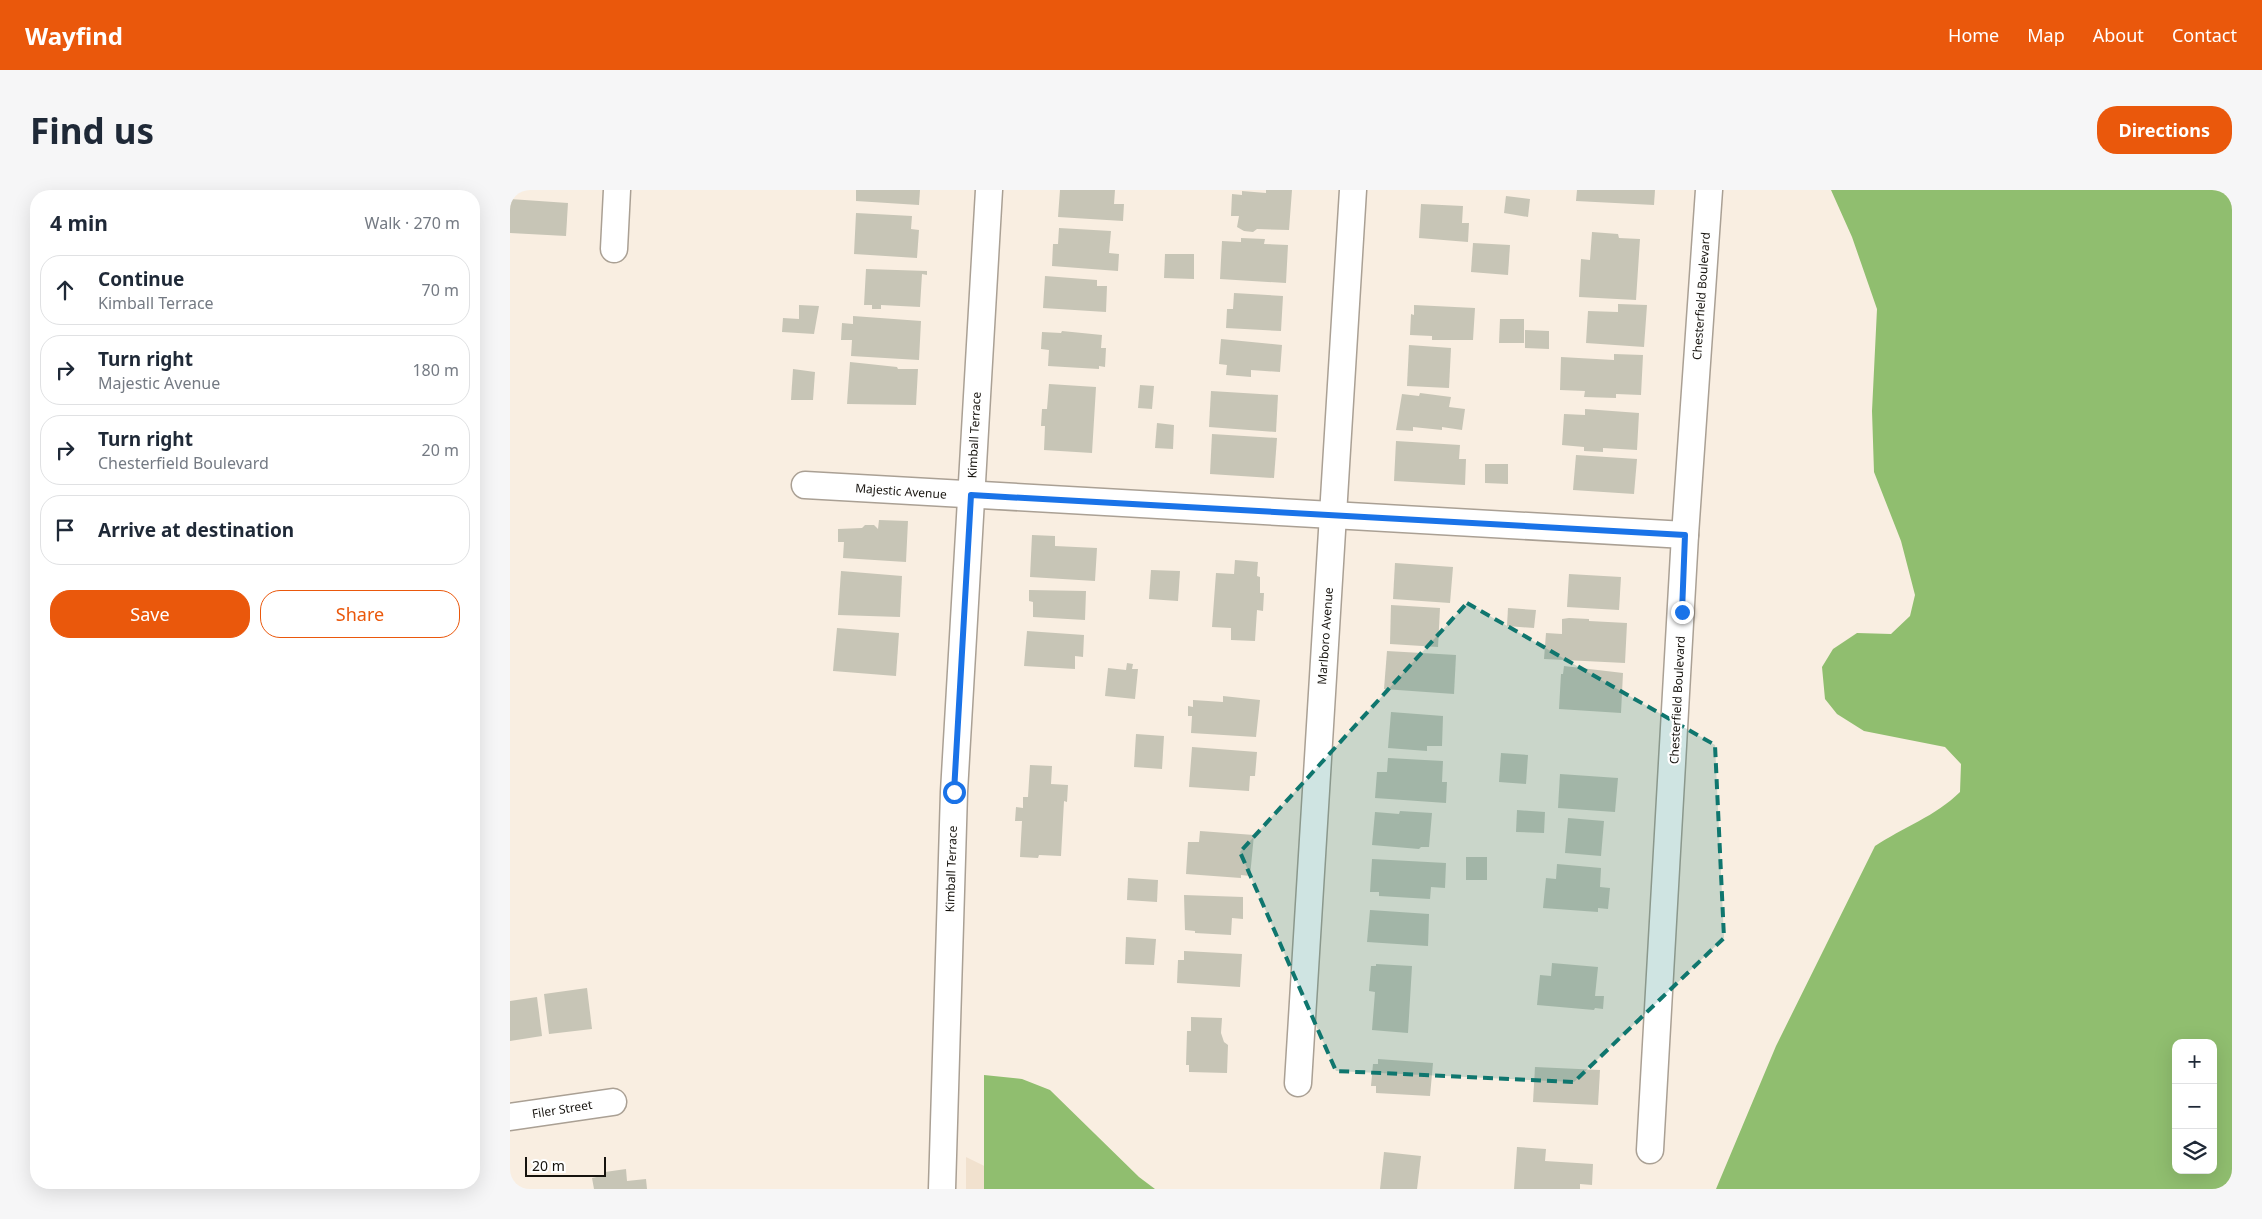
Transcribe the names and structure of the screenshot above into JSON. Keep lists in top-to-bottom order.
{
  "streets": {
    "street": [
      "Chesterfield Boulevard",
      "Kimball Terrace",
      "Majestic Avenue",
      "Marlboro Avenue",
      "Filer Street"
    ]
  },
  "crossings": [
    ["Chesterfield Boulevard", "Majestic Avenue"],
    ["Kimball Terrace", "Majestic Avenue"],
    ["Majestic Avenue", "Marlboro Avenue"]
  ],
  "scale_bar": "20 m",
  "page": {
    "header": "Wayfind",
    "nav": [
      "Home",
      "Map",
      "About",
      "Contact"
    ],
    "buttons": [
      "Directions",
      ["Save", "Share"]
    ],
    "title": "Find us",
    "heading": ["4 min", "Walk · 270 m"],
    "list": [
      ["Continue", "Kimball Terrace", "70 m"],
      ["Turn right", "Majestic Avenue", "180 m"],
      ["Turn right", "Chesterfield Boulevard", "20 m"],
      "Arrive at destination"
    ],
    "map_buttons": ["+", "−"],
    "scale": "20 m"
  }
}
